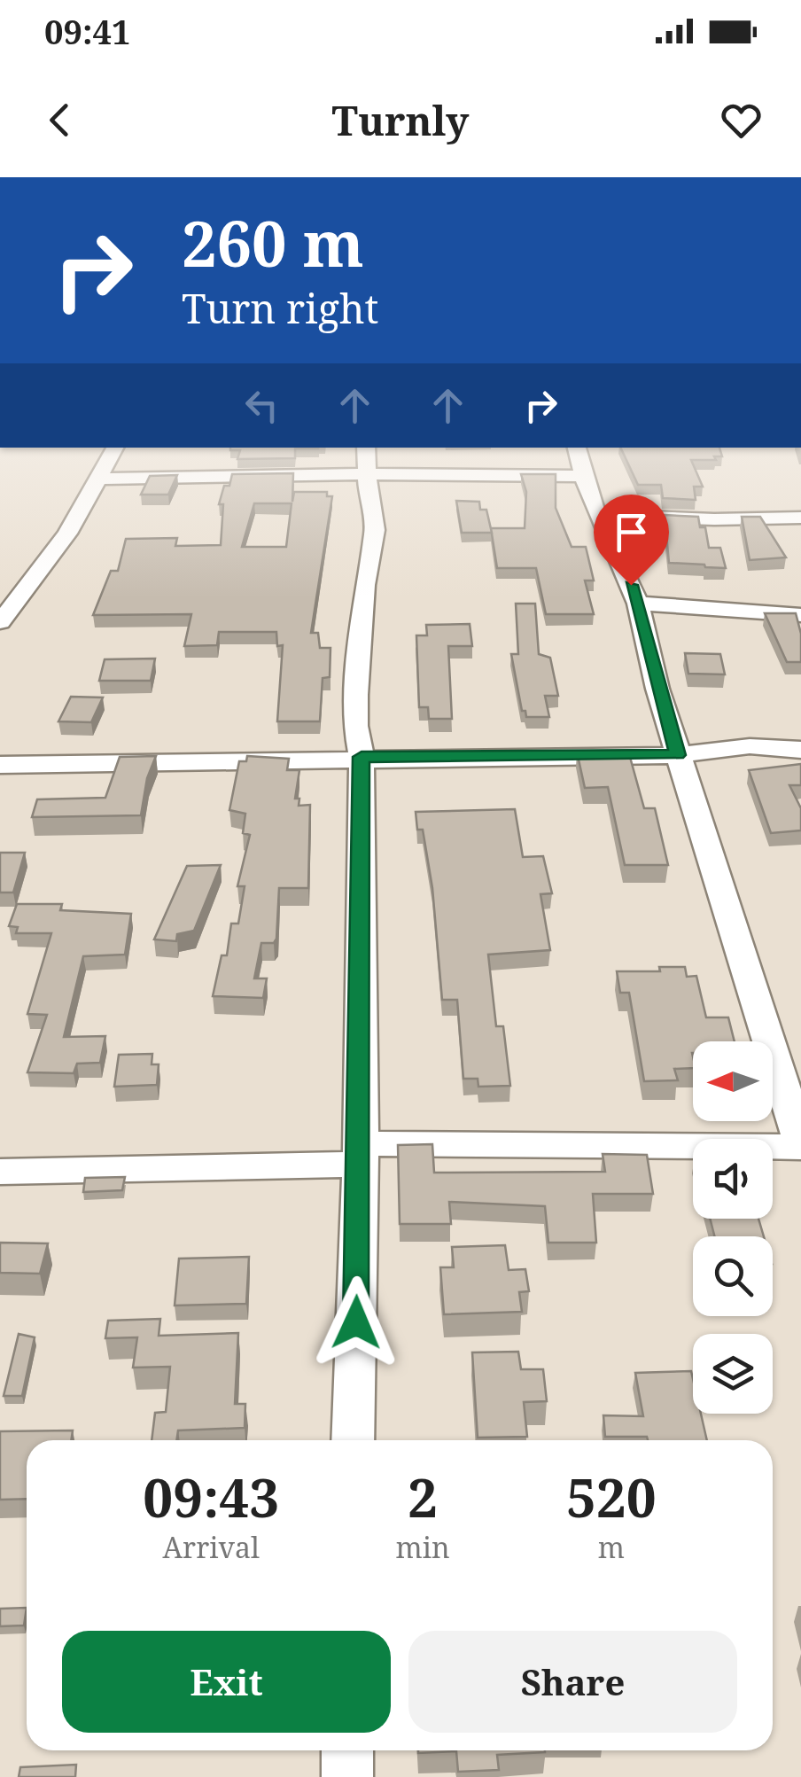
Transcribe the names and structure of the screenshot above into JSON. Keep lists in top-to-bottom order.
{
  "north": "left",
  "page": {
    "status": "09:41",
    "header": "Turnly",
    "turn": ["260 m", "Turn right"],
    "eta": [
      "09:43",
      "Arrival",
      "2",
      "min",
      "520",
      "m"
    ],
    "buttons": ["Exit", "Share"]
  }
}
